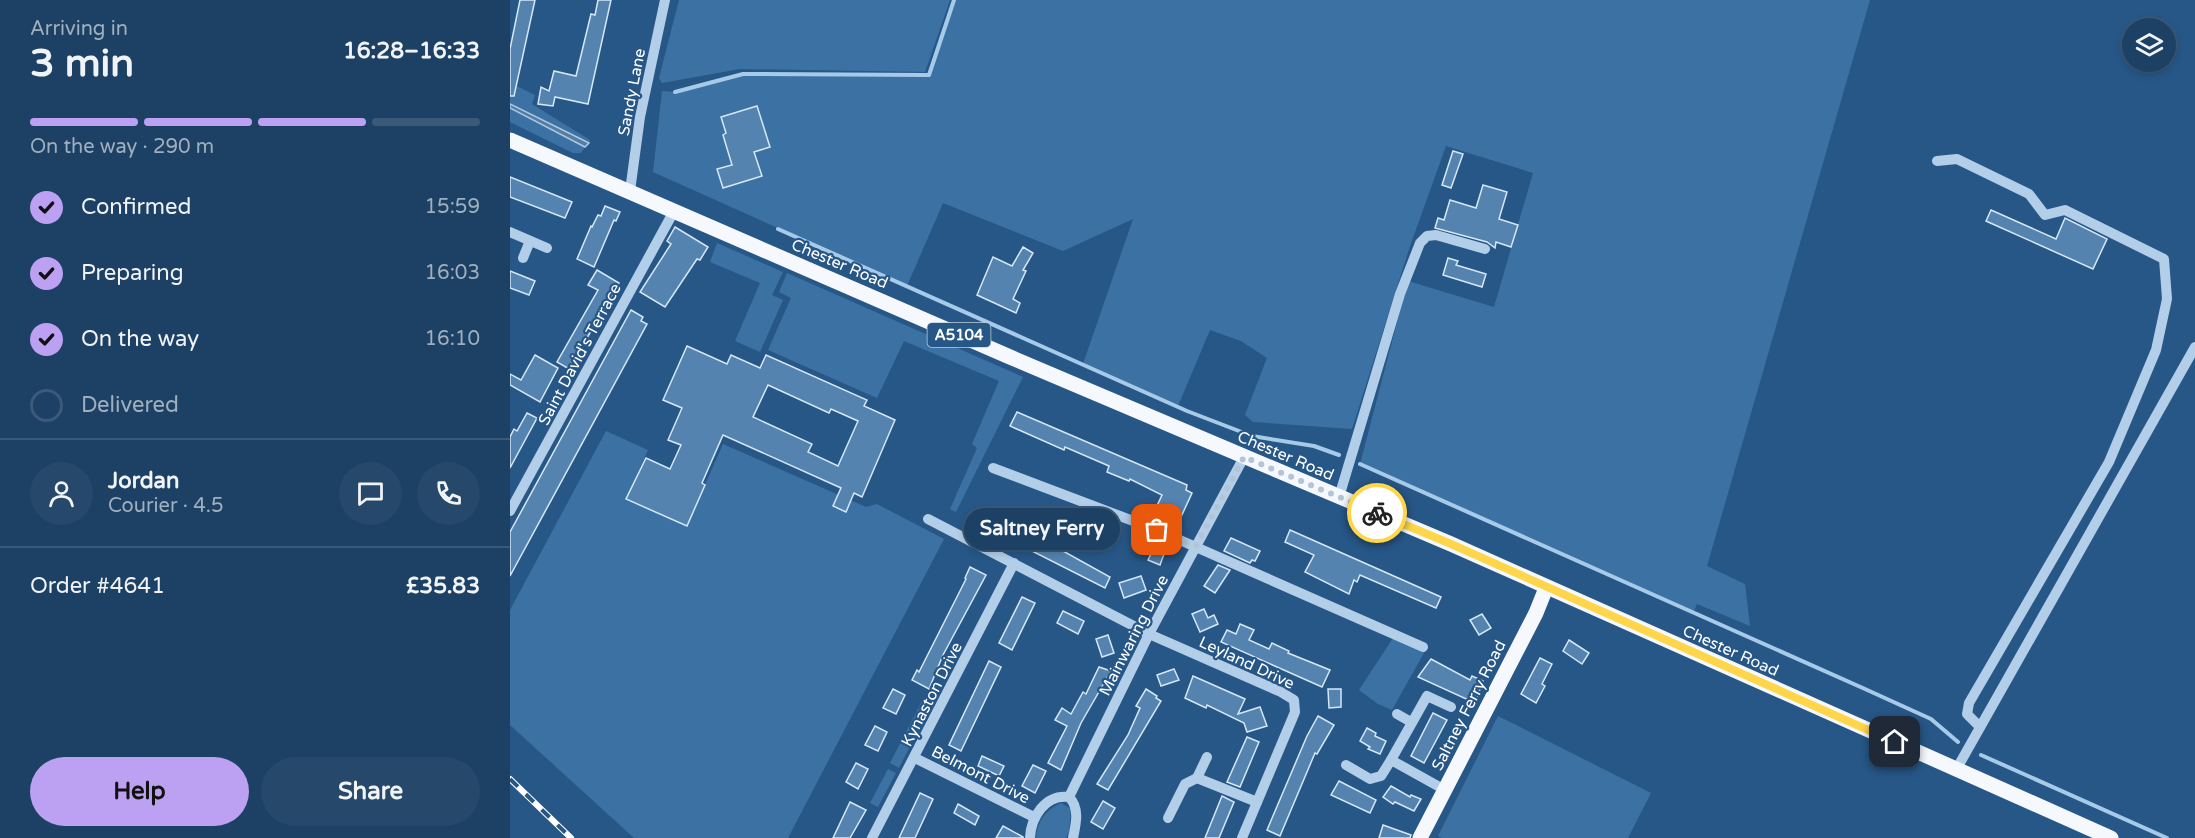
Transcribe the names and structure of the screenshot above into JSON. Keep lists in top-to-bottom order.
{
  "streets": {
    "main road": ["Chester Road", "A5104", "Saltney Ferry Road"],
    "street": [
      "Sandy Lane",
      "Saint David's Terrace",
      "Mainwaring Drive",
      "Leyland Drive",
      "Kynaston Drive",
      "Belmont Drive"
    ]
  },
  "crossings": [
    ["Sandy Lane", "Chester Road"],
    ["Chester Road", "Saint David's Terrace"],
    ["Chester Road", "Mainwaring Drive"],
    ["Chester Road", "Saltney Ferry Road"],
    ["Mainwaring Drive", "Leyland Drive"],
    ["Kynaston Drive", "Belmont Drive"]
  ],
  "places": ["Saltney Ferry"],
  "page": {
    "heading": ["3 min", "Arriving in", "16:28–16:33"],
    "panel": [
      "Jordan",
      "Courier · 4.5",
      "Order #4641",
      "£35.83"
    ],
    "bar": "On the way · 290 m",
    "list": [
      ["Confirmed", "15:59"],
      ["Preparing", "16:03"],
      ["On the way", "16:10"],
      "Delivered"
    ],
    "bubble": "Saltney Ferry",
    "buttons": ["Help", "Share"]
  }
}
